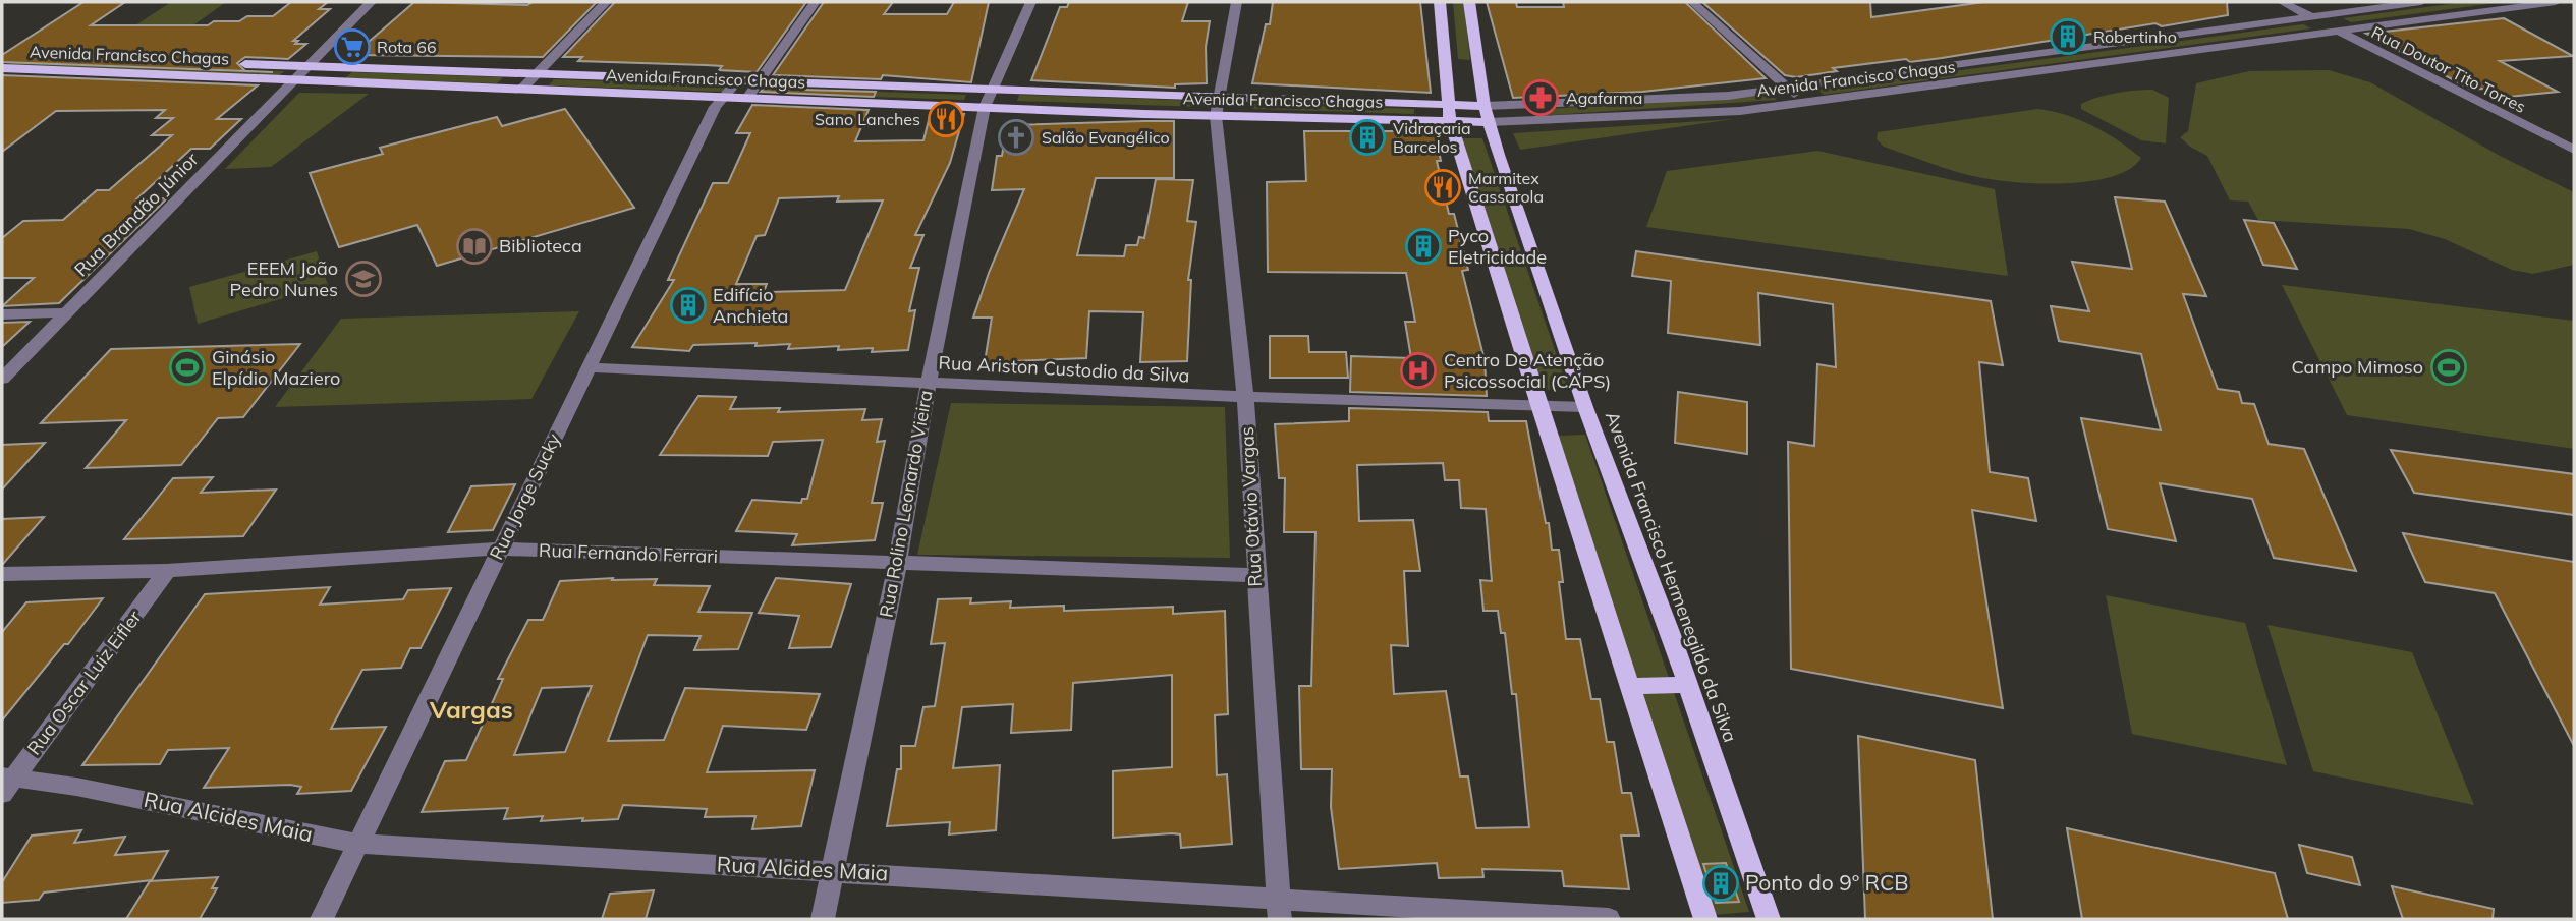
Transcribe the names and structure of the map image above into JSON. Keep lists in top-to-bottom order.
{
  "streets": {
    "main road": ["Avenida Francisco Chagas", "Avenida Francisco Hermenegildo da Silva"],
    "street": [
      "Rua Doutor Tito Torres",
      "Rua Brandão Júnior",
      "Rua Ariston Custodio da Silva",
      "Rua Jorge Sucky",
      "Rua Rolino Leonardo Vieira",
      "Rua Otávio Vargas",
      "Rua Fernando Ferrari",
      "Rua Oscar Luiz Eifler",
      "Rua Alcides Maia"
    ]
  },
  "crossings": [
    ["Avenida Francisco Chagas", "Rua Doutor Tito Torres"],
    ["Avenida Francisco Chagas", "Rua Brandão Júnior"],
    ["Avenida Francisco Chagas", "Rua Jorge Sucky"],
    ["Avenida Francisco Chagas", "Rua Rolino Leonardo Vieira"],
    ["Avenida Francisco Chagas", "Rua Otávio Vargas"],
    ["Avenida Francisco Chagas", "Avenida Francisco Hermenegildo da Silva"],
    ["Rua Ariston Custodio da Silva", "Rua Jorge Sucky"],
    ["Rua Ariston Custodio da Silva", "Rua Rolino Leonardo Vieira"],
    ["Rua Ariston Custodio da Silva", "Rua Otávio Vargas"],
    ["Rua Ariston Custodio da Silva", "Avenida Francisco Hermenegildo da Silva"],
    ["Rua Jorge Sucky", "Rua Fernando Ferrari"],
    ["Rua Jorge Sucky", "Rua Alcides Maia"],
    ["Rua Rolino Leonardo Vieira", "Rua Fernando Ferrari"],
    ["Rua Rolino Leonardo Vieira", "Rua Alcides Maia"],
    ["Rua Otávio Vargas", "Rua Fernando Ferrari"],
    ["Rua Otávio Vargas", "Rua Alcides Maia"],
    ["Rua Fernando Ferrari", "Rua Oscar Luiz Eifler"],
    ["Rua Oscar Luiz Eifler", "Rua Alcides Maia"]
  ],
  "districts": ["Vargas"],
  "places": {
    "building": [
      "Robertinho",
      "Vidraçaria Barcelos",
      "Pyco Eletricidade",
      "Edifício Anchieta",
      "Ponto do 9º RCB"
    ],
    "supermarket": ["Rota 66"],
    "pharmacy": ["Agafarma"],
    "restaurant": ["Sano Lanches", "Marmitex Cassarola"],
    "church": ["Salão Evangélico"],
    "library": ["Biblioteca"],
    "school or university": ["EEEM João Pedro Nunes"],
    "sports": ["Ginásio Elpídio Maziero", "Campo Mimoso"],
    "hospital": ["Centro De Atenção Psicossocial (CAPS)"]
  }
}
